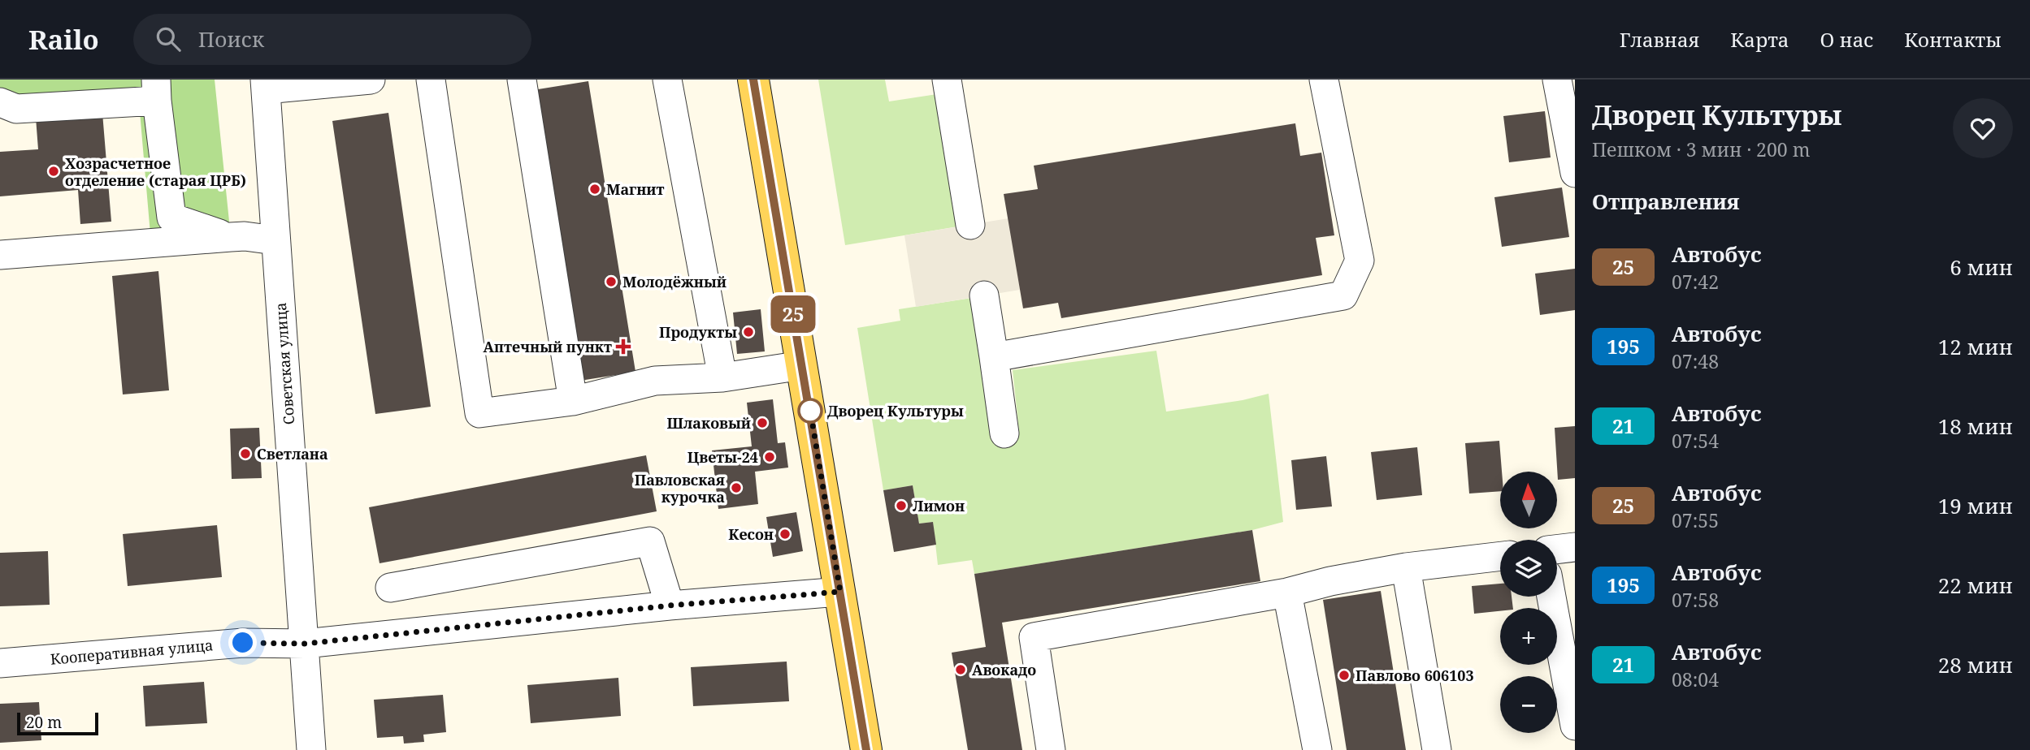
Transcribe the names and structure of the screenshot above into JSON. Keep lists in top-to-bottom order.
{
  "streets": {
    "street": ["Советская улица", "Кооперативная улица"]
  },
  "crossings": [
    ["Советская улица", "Кооперативная улица"]
  ],
  "places": {
    "other": [
      "Хозрасчетное отделение (старая ЦРБ)",
      "Магнит",
      "Молодёжный",
      "Продукты",
      "Дворец Культуры",
      "Шлаковый",
      "Светлана",
      "Цветы-24",
      "Павловская курочка",
      "Лимон",
      "Кесон",
      "Авокадо",
      "Павлово 606103"
    ],
    "health": ["Аптечный пункт"]
  },
  "lines": ["bus line 25"],
  "scale_bar": "20 m",
  "north": "top",
  "page": {
    "header": "Railo",
    "search": "Поиск",
    "nav": [
      "Главная",
      "Карта",
      "О нас",
      "Контакты"
    ],
    "on_map": "25",
    "heading": [
      ["Дворец Культуры", "Пешком · 3 мин · 200 m"],
      "Отправления"
    ],
    "list": [
      {
        "mark": "25",
        "name": "Автобус",
        "note": "07:42",
        "value": "6 мин"
      },
      {
        "mark": "195",
        "name": "Автобус",
        "note": "07:48",
        "value": "12 мин"
      },
      {
        "mark": "21",
        "name": "Автобус",
        "note": "07:54",
        "value": "18 мин"
      },
      {
        "mark": "25",
        "name": "Автобус",
        "note": "07:55",
        "value": "19 мин"
      },
      {
        "mark": "195",
        "name": "Автобус",
        "note": "07:58",
        "value": "22 мин"
      },
      {
        "mark": "21",
        "name": "Автобус",
        "note": "08:04",
        "value": "28 мин"
      }
    ],
    "map_buttons": ["+", "−"],
    "scale": "20 m"
  }
}
